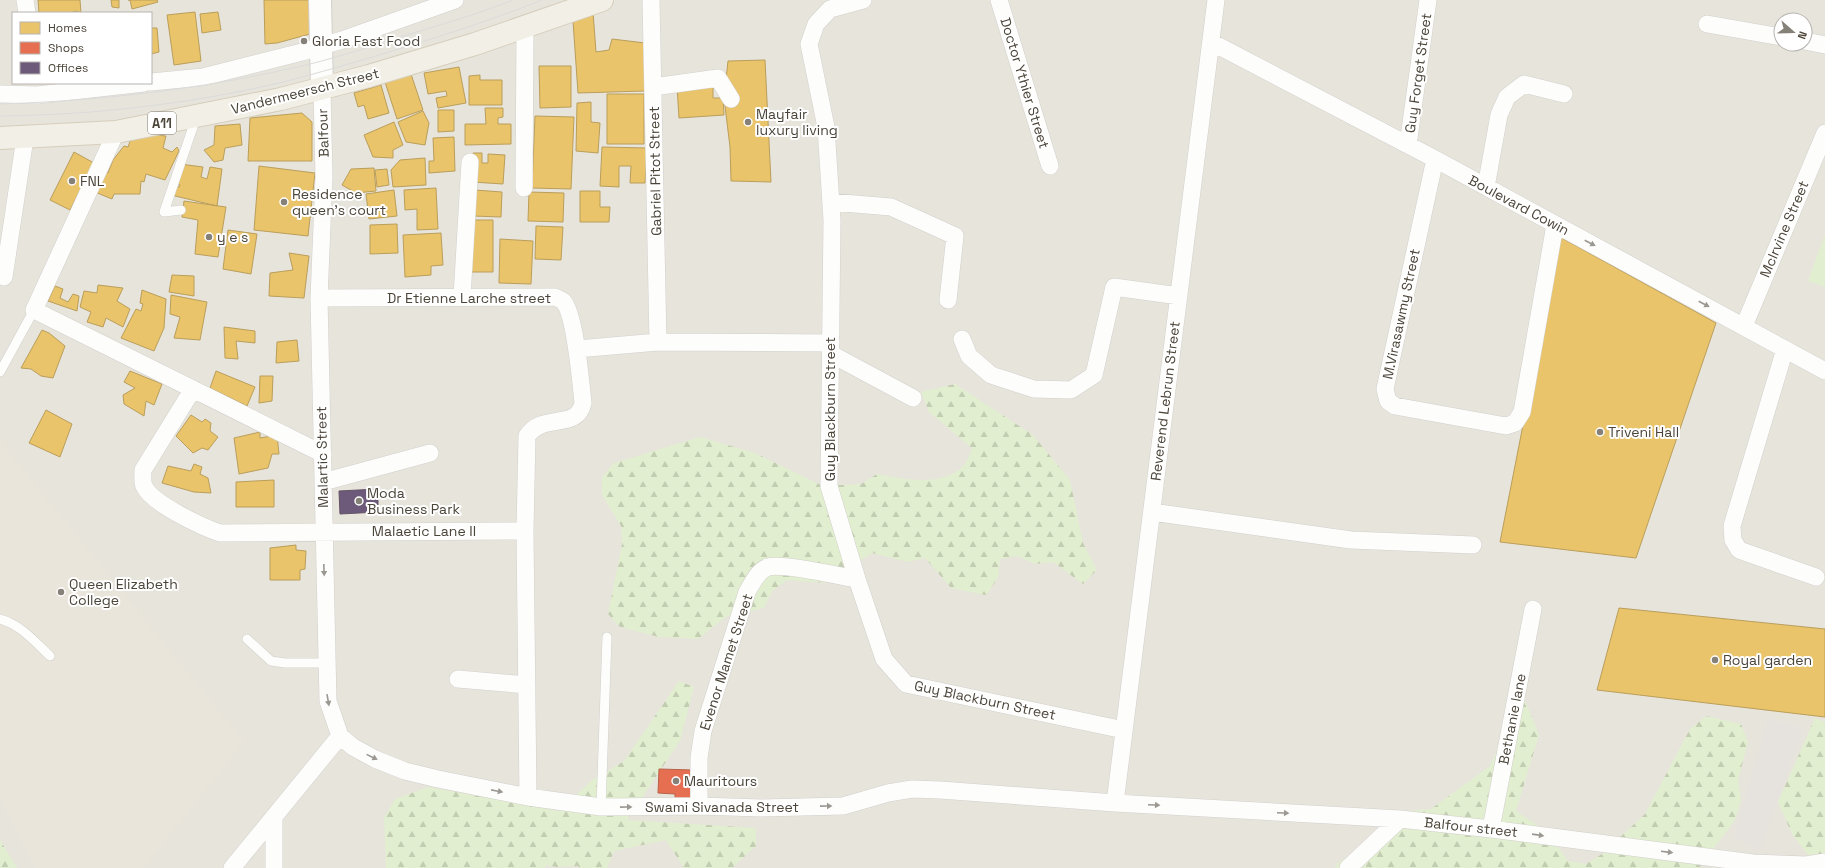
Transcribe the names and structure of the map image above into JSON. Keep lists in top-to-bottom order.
{
  "streets": {
    "main road": ["Vandermeersch Street", "A11"],
    "street": [
      "Guy Forget Street",
      "Doctor Ythier Street",
      "Balfour",
      "Gabriel Pitot Street",
      "Boulevard Cowin",
      "Mclrvine Street",
      "Dr Etienne Larche street",
      "M.Virasawmy Street",
      "Reverend Lebrun Street",
      "Guy Blackburn Street",
      "Malartic Street",
      "Malaetic Lane II",
      "Evenor Mamet Street",
      "Bethanie lane",
      "Swami Sivanada Street",
      "Balfour street"
    ]
  },
  "crossings": [
    ["Guy Forget Street", "Boulevard Cowin"],
    ["Vandermeersch Street", "Balfour"],
    ["Balfour", "Malartic Street"],
    ["Boulevard Cowin", "Mclrvine Street"],
    ["Boulevard Cowin", "M.Virasawmy Street"],
    ["Boulevard Cowin", "Reverend Lebrun Street"],
    ["Dr Etienne Larche street", "Malartic Street"],
    ["Dr Etienne Larche street", "Malaetic Lane II"],
    ["Dr Etienne Larche street", "Swami Sivanada Street"],
    ["Reverend Lebrun Street", "Guy Blackburn Street"],
    ["Reverend Lebrun Street", "Swami Sivanada Street"],
    ["Reverend Lebrun Street", "Balfour street"],
    ["Guy Blackburn Street", "Evenor Mamet Street"],
    ["Malartic Street", "Malaetic Lane II"],
    ["Malartic Street", "Swami Sivanada Street"],
    ["Evenor Mamet Street", "Swami Sivanada Street"],
    ["Bethanie lane", "Balfour street"],
    ["Swami Sivanada Street", "Balfour street"]
  ],
  "one_way": ["Malartic Street", "Swami Sivanada Street", "Balfour street"],
  "places": [
    "Gloria Fast Food",
    "Mayfair luxury living",
    "FNL",
    "Residence queen's court",
    "y e s",
    "Triveni Hall",
    "Moda Business Park",
    "Queen Elizabeth College",
    "Royal garden",
    "Mauritours"
  ],
  "legend": ["Homes", "Shops", "Offices"],
  "north": "right"
}
